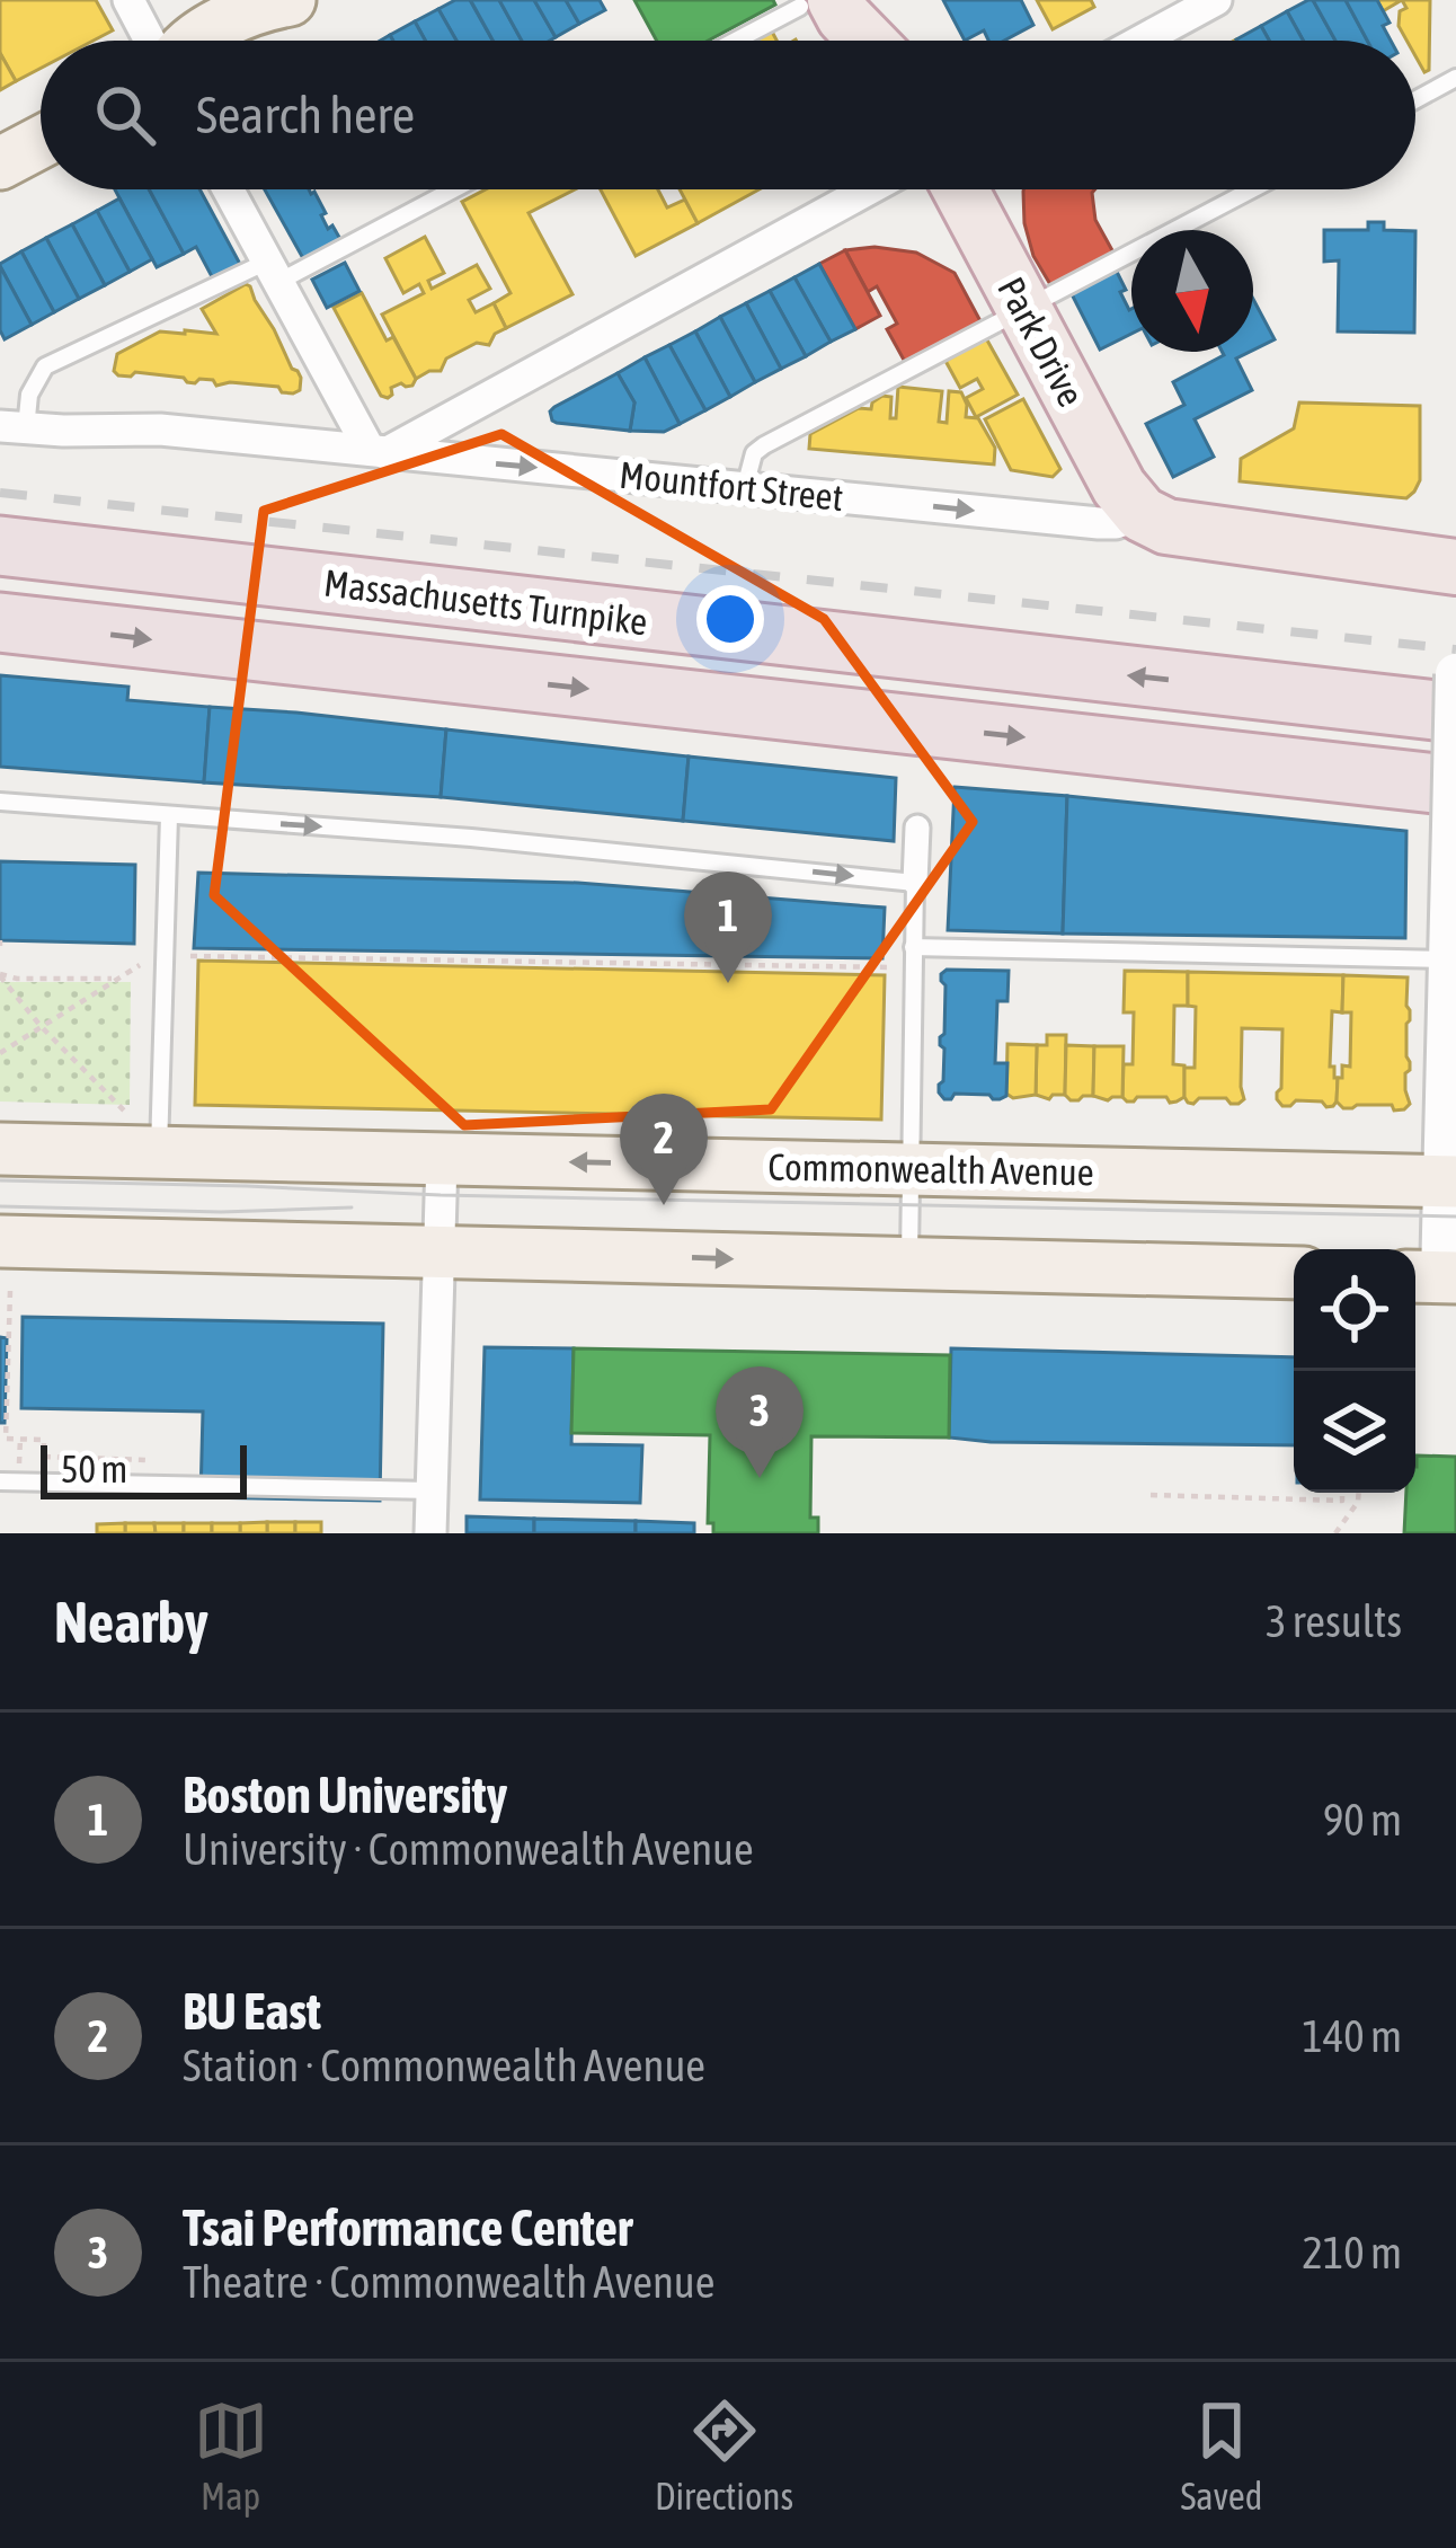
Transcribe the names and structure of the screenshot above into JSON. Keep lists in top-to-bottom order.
{
  "streets": {
    "highway": ["Park Drive", "Mountfort Street", "Massachusetts Turnpike"],
    "main road": ["Commonwealth Avenue"]
  },
  "crossings": [
    ["Park Drive", "Mountfort Street"]
  ],
  "one_way": ["Mountfort Street"],
  "scale_bar": "50 m",
  "north": "bottom",
  "page": {
    "search": "Search here",
    "pins": ["1", "2", "3"],
    "scale": "50 m",
    "heading": ["Nearby", "3 results"],
    "list": [
      {
        "mark": "1",
        "name": "Boston University",
        "note": "University · Commonwealth Avenue",
        "value": "90 m"
      },
      {
        "mark": "2",
        "name": "BU East",
        "note": "Station · Commonwealth Avenue",
        "value": "140 m"
      },
      {
        "mark": "3",
        "name": "Tsai Performance Center",
        "note": "Theatre · Commonwealth Avenue",
        "value": "210 m"
      }
    ],
    "nav": ["Map", "Directions", "Saved"]
  }
}
